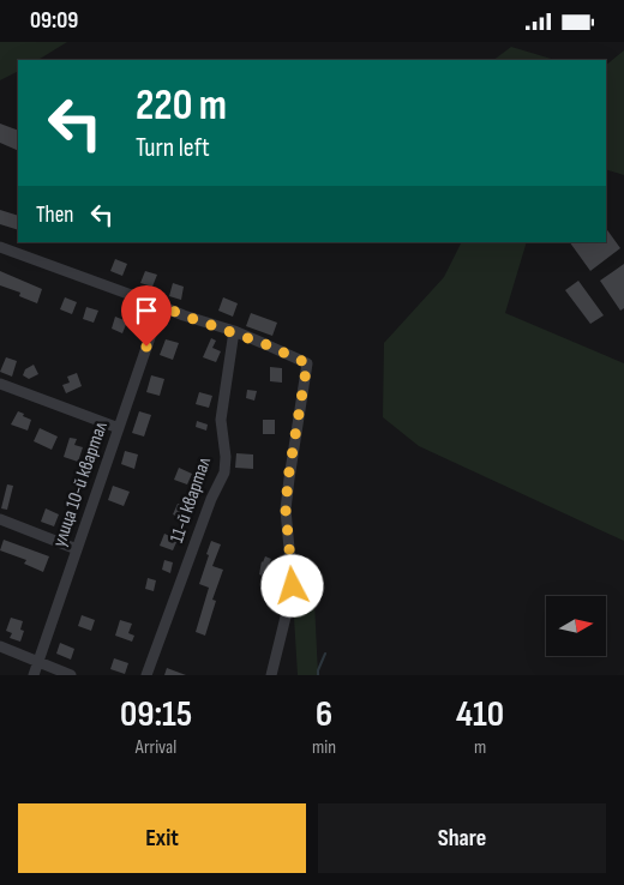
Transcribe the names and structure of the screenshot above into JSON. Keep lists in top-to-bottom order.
{
  "streets": {
    "street": ["улица 10-й квартал", "11-й квартал"]
  },
  "north": "right",
  "page": {
    "status": "09:09",
    "turn": ["220 m", "Turn left"],
    "then": "Then",
    "eta": [
      "09:15",
      "Arrival",
      "6",
      "min",
      "410",
      "m"
    ],
    "buttons": ["Exit", "Share"]
  }
}
